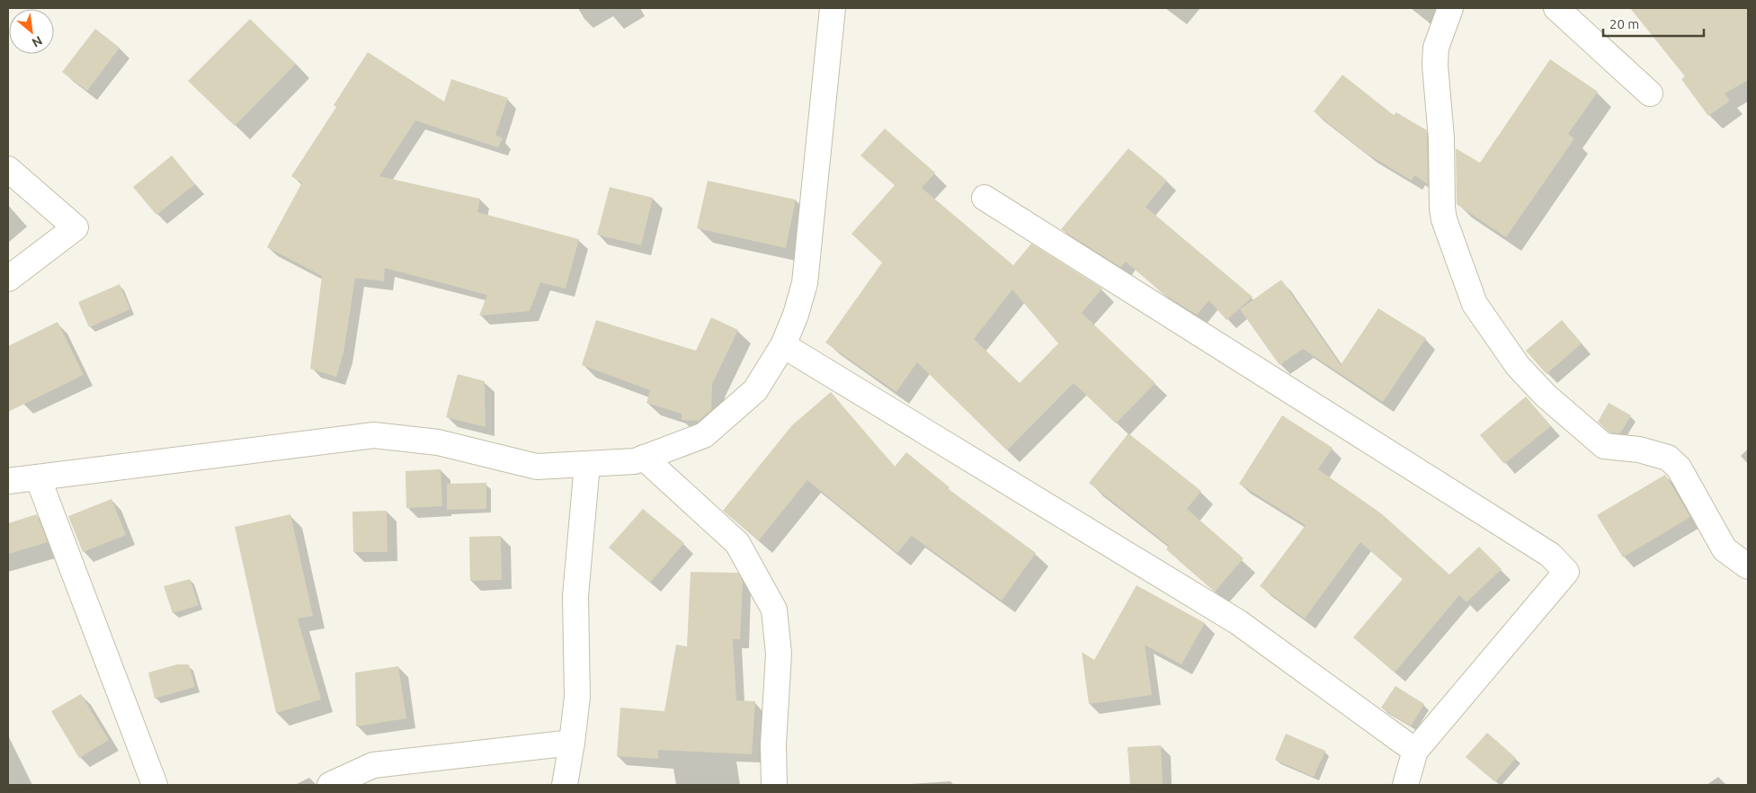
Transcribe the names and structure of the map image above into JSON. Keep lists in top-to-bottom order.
{
  "scale_bar": "20 m",
  "north": "bottom right"
}
